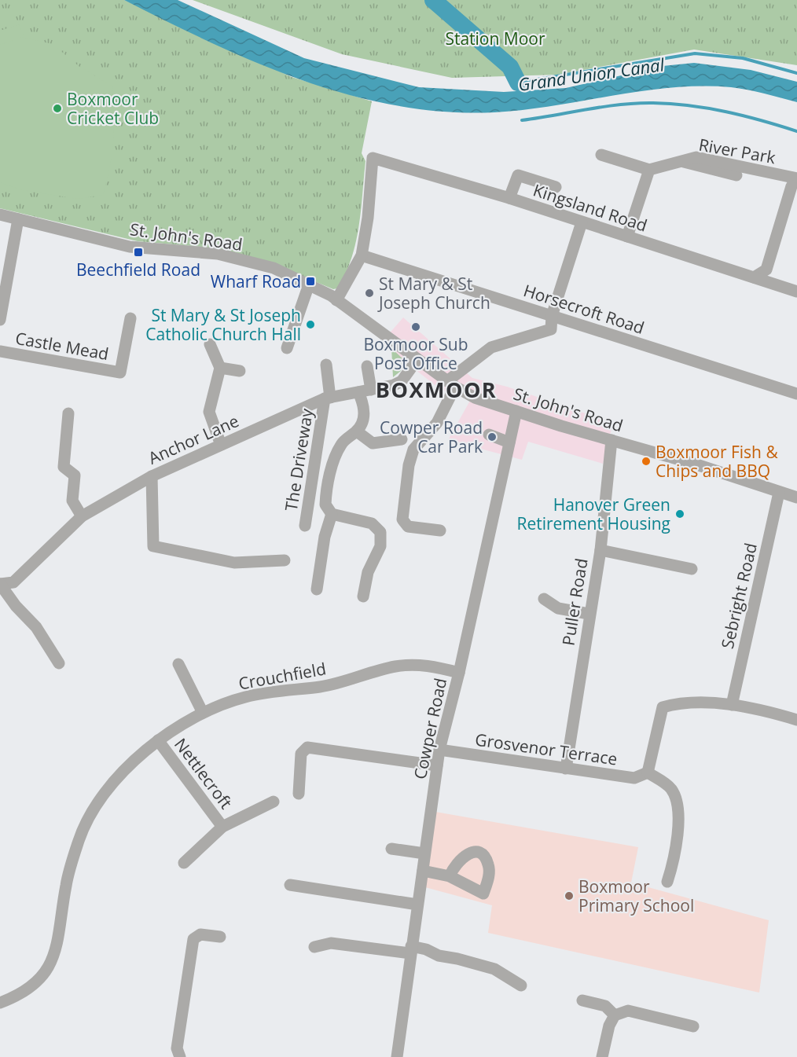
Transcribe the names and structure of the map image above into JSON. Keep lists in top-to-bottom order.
{
  "streets": {
    "street": [
      "River Park",
      "Kingsland Road",
      "St. John's Road",
      "Horsecroft Road",
      "Castle Mead",
      "Anchor Lane",
      "The Driveway",
      "Sebright Road",
      "Puller Road",
      "Crouchfield",
      "Cowper Road",
      "Grosvenor Terrace",
      "Nettlecroft"
    ]
  },
  "crossings": [
    ["Kingsland Road", "Horsecroft Road"],
    ["St. John's Road", "Anchor Lane"],
    ["St. John's Road", "Sebright Road"],
    ["St. John's Road", "Puller Road"],
    ["St. John's Road", "Cowper Road"],
    ["Anchor Lane", "The Driveway"],
    ["Puller Road", "Grosvenor Terrace"],
    ["Crouchfield", "Cowper Road"],
    ["Crouchfield", "Nettlecroft"],
    ["Cowper Road", "Grosvenor Terrace"]
  ],
  "districts": ["BOXMOOR"],
  "water": ["Grand Union Canal"],
  "parks": ["Station Moor"],
  "places": {
    "other": [
      "Boxmoor Cricket Club",
      "St Mary & St Joseph Church",
      "St Mary & St Joseph Catholic Church Hall",
      "Boxmoor Sub Post Office",
      "Cowper Road Car Park",
      "Boxmoor Fish & Chips and BBQ",
      "Hanover Green Retirement Housing",
      "Boxmoor Primary School"
    ],
    "transit": ["Beechfield Road", "Wharf Road"]
  }
}
